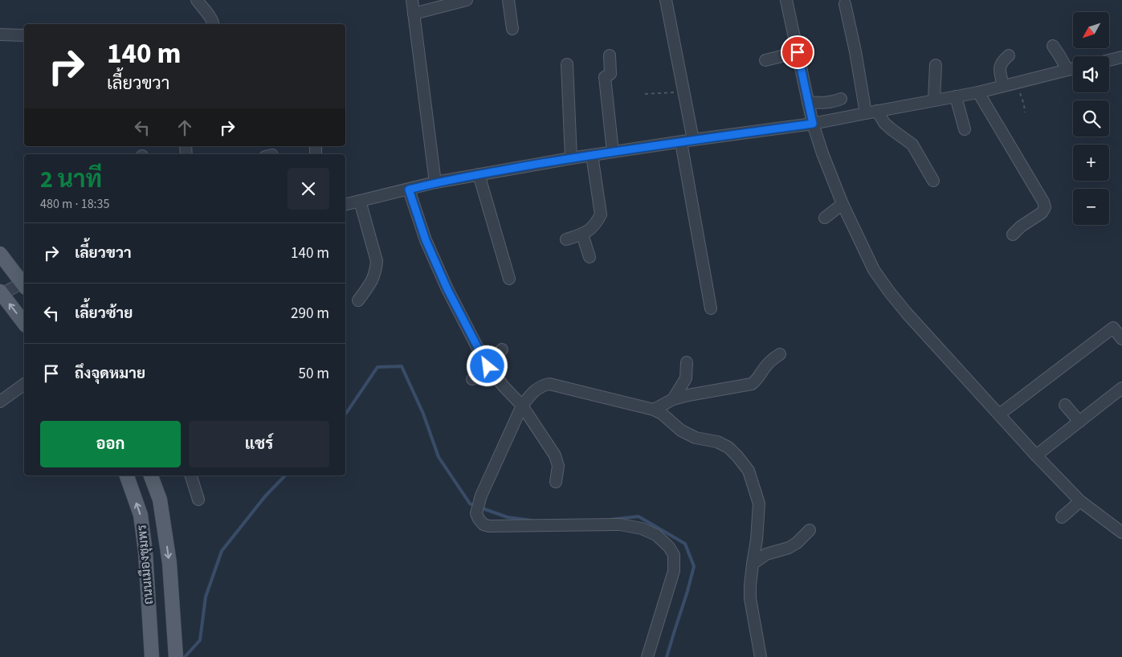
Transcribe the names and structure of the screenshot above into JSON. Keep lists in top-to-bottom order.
{
  "streets": {
    "main road": ["ถนนเมืองชุมพร"]
  },
  "north": "bottom left",
  "page": {
    "map_buttons": ["+", "−"],
    "turn": ["140 m", "เลี้ยวขวา"],
    "heading": ["2 นาที", "480 m · 18:35"],
    "list": [
      {
        "name": "เลี้ยวขวา",
        "value": "140 m"
      },
      {
        "name": "เลี้ยวซ้าย",
        "value": "290 m"
      },
      {
        "name": "ถึงจุดหมาย",
        "value": "50 m"
      }
    ],
    "buttons": ["ออก", "แชร์"]
  }
}
